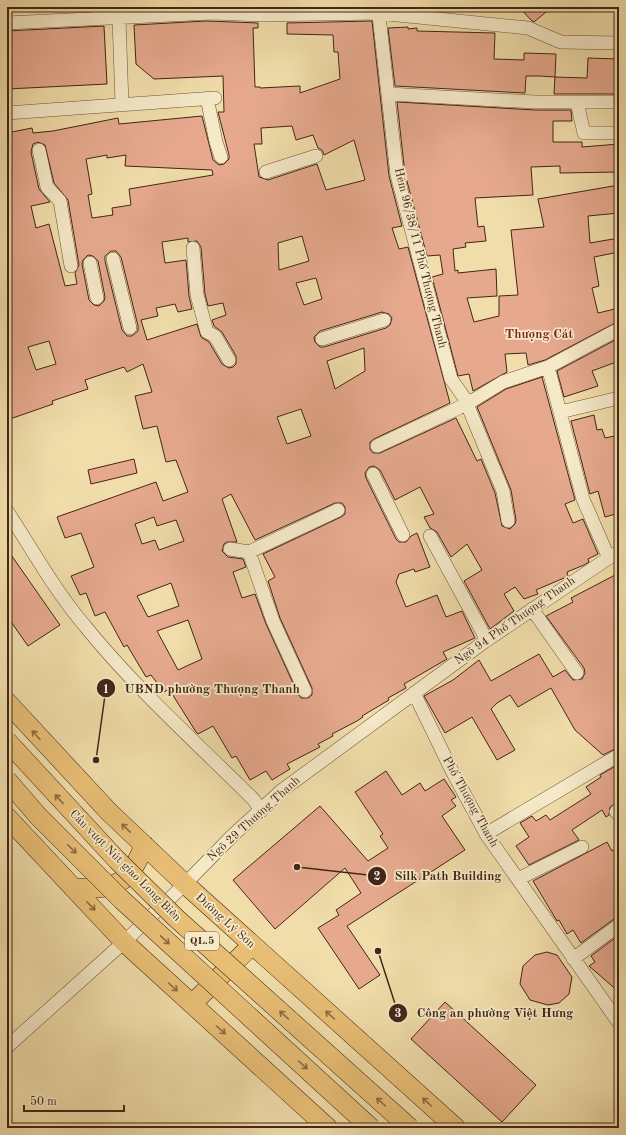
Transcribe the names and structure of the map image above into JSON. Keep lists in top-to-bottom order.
{
  "streets": {
    "highway": ["Cầu vượt Nút giao Long Biên", "Đường Lý Sơn", "QL.5"],
    "street": [
      "Hẻm 96/38/11 Phố Thượng Thanh",
      "Ngõ 94 Phố Thượng Thanh",
      "Phố Thượng Thanh",
      "Ngõ 29 Thượng Thanh"
    ]
  },
  "crossings": [
    ["Ngõ 94 Phố Thượng Thanh", "Phố Thượng Thanh"],
    ["Ngõ 94 Phố Thượng Thanh", "Ngõ 29 Thượng Thanh"],
    ["Phố Thượng Thanh", "Ngõ 29 Thượng Thanh"],
    ["Ngõ 29 Thượng Thanh", "Đường Lý Sơn"]
  ],
  "districts": ["Thượng Cát"],
  "places": ["UBND phường Thượng Thanh", "Silk Path Building", "Công an phường Việt Hưng"],
  "scale_bar": "50 m"
}
